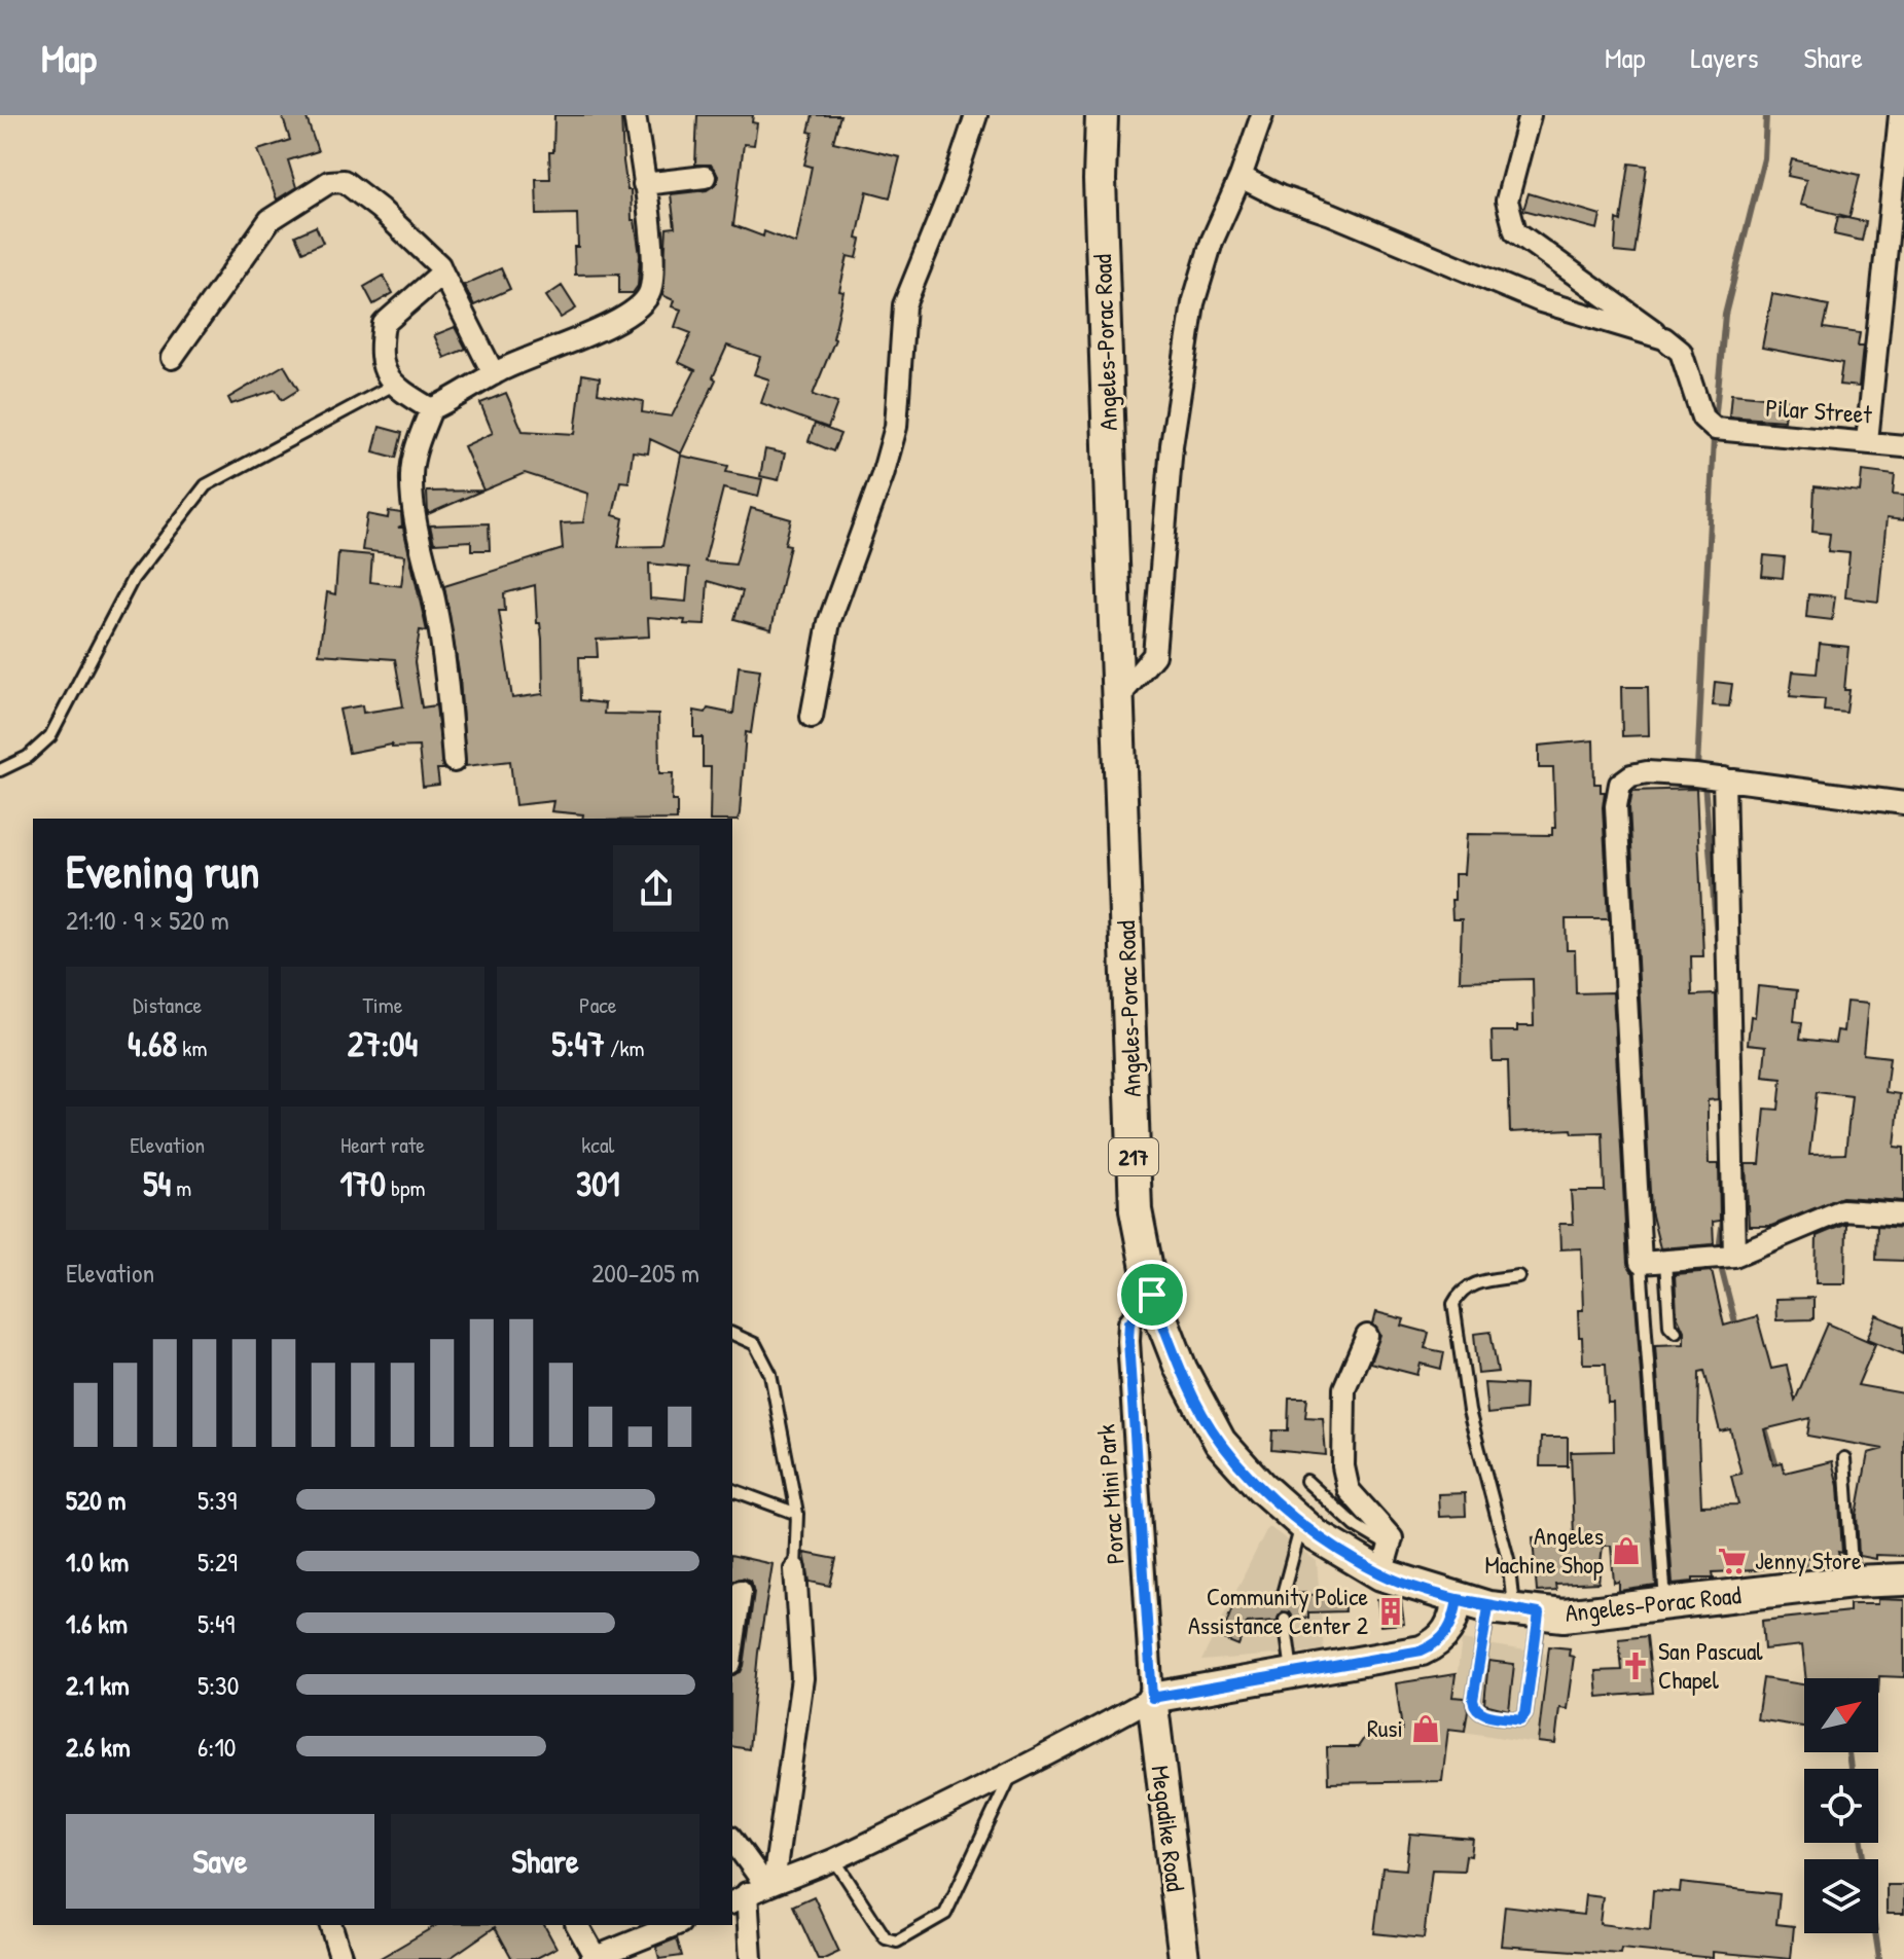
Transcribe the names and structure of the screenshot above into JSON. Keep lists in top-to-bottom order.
{
  "streets": {
    "main road": ["Angeles-Porac Road", "217", "Megadike Road"],
    "street": ["Pilar Street", "Porac Mini Park"]
  },
  "crossings": [
    ["Angeles-Porac Road", "Porac Mini Park"],
    ["Porac Mini Park", "Megadike Road"]
  ],
  "places": {
    "shop": ["Angeles Machine Shop", "Rusi"],
    "supermarket": ["Jenny Store"],
    "building": ["Community Police Assistance Center 2"],
    "church": ["San Pascual Chapel"]
  },
  "north": "top right",
  "page": {
    "header": "Map",
    "nav": ["Map", "Layers", "Share"],
    "heading": ["Evening run", "21:10 · 9 × 520 m"],
    "stats": [
      ["Distance", "4.68 km"],
      ["Time", "27:04"],
      ["Pace", "5:47 /km"],
      ["Elevation", "54 m"],
      ["Heart rate", "170 bpm"],
      ["kcal", "301"]
    ],
    "chart": ["Elevation", "200–205 m"],
    "list": [
      {
        "name": "520 m",
        "note": "5:39"
      },
      {
        "name": "1.0 km",
        "note": "5:29"
      },
      {
        "name": "1.6 km",
        "note": "5:49"
      },
      {
        "name": "2.1 km",
        "note": "5:30"
      },
      {
        "name": "2.6 km",
        "note": "6:10"
      }
    ],
    "buttons": ["Save", "Share"]
  }
}
